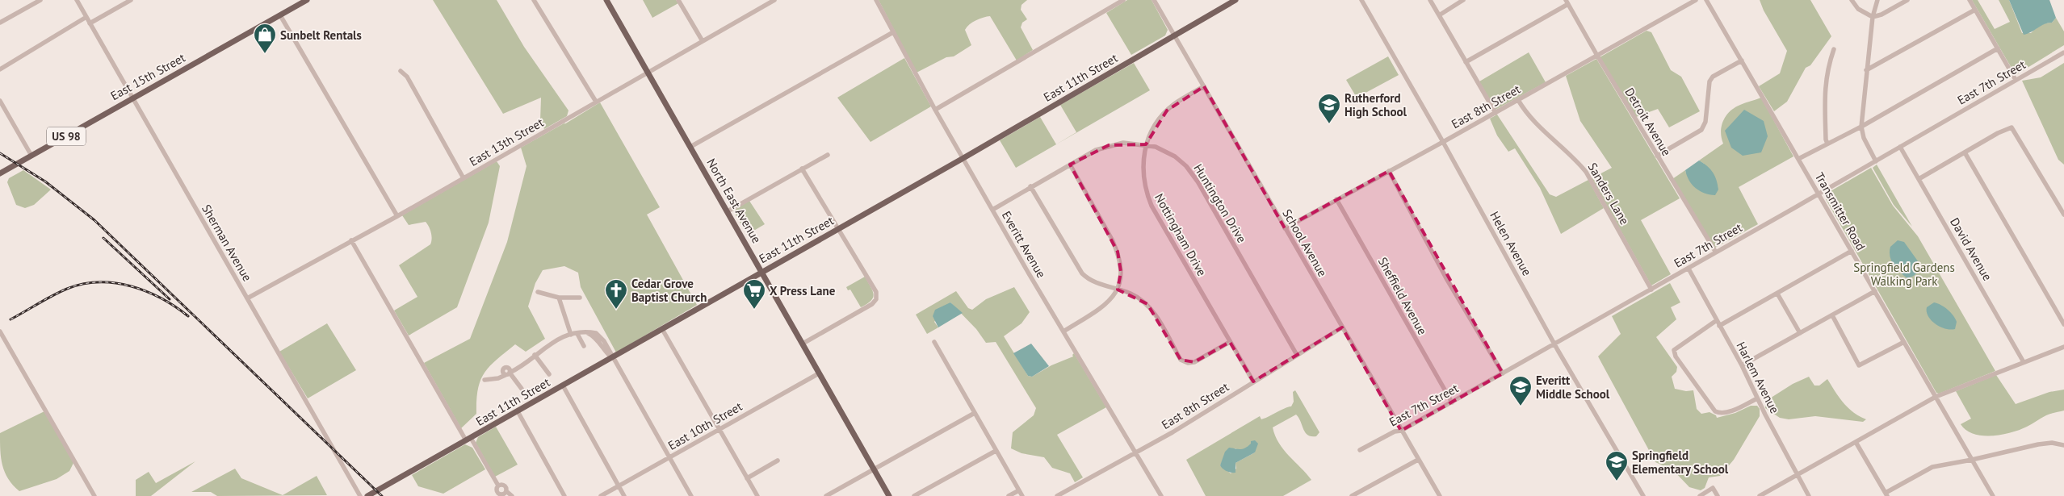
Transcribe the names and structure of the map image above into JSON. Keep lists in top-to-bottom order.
{
  "streets": {
    "main road": [
      "East 15th Street",
      "East 11th Street",
      "US 98",
      "North East Avenue"
    ],
    "street": [
      "East 7th Street",
      "East 8th Street",
      "Detroit Avenue",
      "East 13th Street",
      "Sanders Lane",
      "Huntington Drive",
      "Transmitter Road",
      "Nottingham Drive",
      "Sherman Avenue",
      "School Avenue",
      "Helen Avenue",
      "Everitt Avenue",
      "David Avenue",
      "Sheffield Avenue",
      "Harlem Avenue",
      "East 10th Street"
    ]
  },
  "crossings": [
    ["East 15th Street", "Sherman Avenue"],
    ["East 11th Street", "North East Avenue"],
    ["East 11th Street", "School Avenue"],
    ["East 11th Street", "Everitt Avenue"],
    ["East 7th Street", "Detroit Avenue"],
    ["East 7th Street", "Sanders Lane"],
    ["East 7th Street", "Transmitter Road"],
    ["East 7th Street", "School Avenue"],
    ["East 7th Street", "Helen Avenue"],
    ["East 7th Street", "David Avenue"],
    ["East 7th Street", "Sheffield Avenue"],
    ["East 7th Street", "Harlem Avenue"],
    ["East 8th Street", "Detroit Avenue"],
    ["East 8th Street", "Sanders Lane"],
    ["East 8th Street", "Huntington Drive"],
    ["East 8th Street", "Nottingham Drive"],
    ["East 8th Street", "School Avenue"],
    ["East 8th Street", "Helen Avenue"],
    ["East 8th Street", "Everitt Avenue"],
    ["East 8th Street", "Sheffield Avenue"],
    ["East 13th Street", "North East Avenue"],
    ["East 13th Street", "Sherman Avenue"],
    ["North East Avenue", "East 10th Street"],
    ["Huntington Drive", "Nottingham Drive"],
    ["Huntington Drive", "Everitt Avenue"],
    ["Nottingham Drive", "School Avenue"]
  ],
  "parks": ["Springfield Gardens Walking Park"],
  "places": {
    "shop": ["Sunbelt Rentals"],
    "school or university": ["Rutherford High School", "Everitt Middle School", "Springfield Elementary School"],
    "church": ["Cedar Grove Baptist Church"],
    "supermarket": ["X Press Lane"]
  }
}
